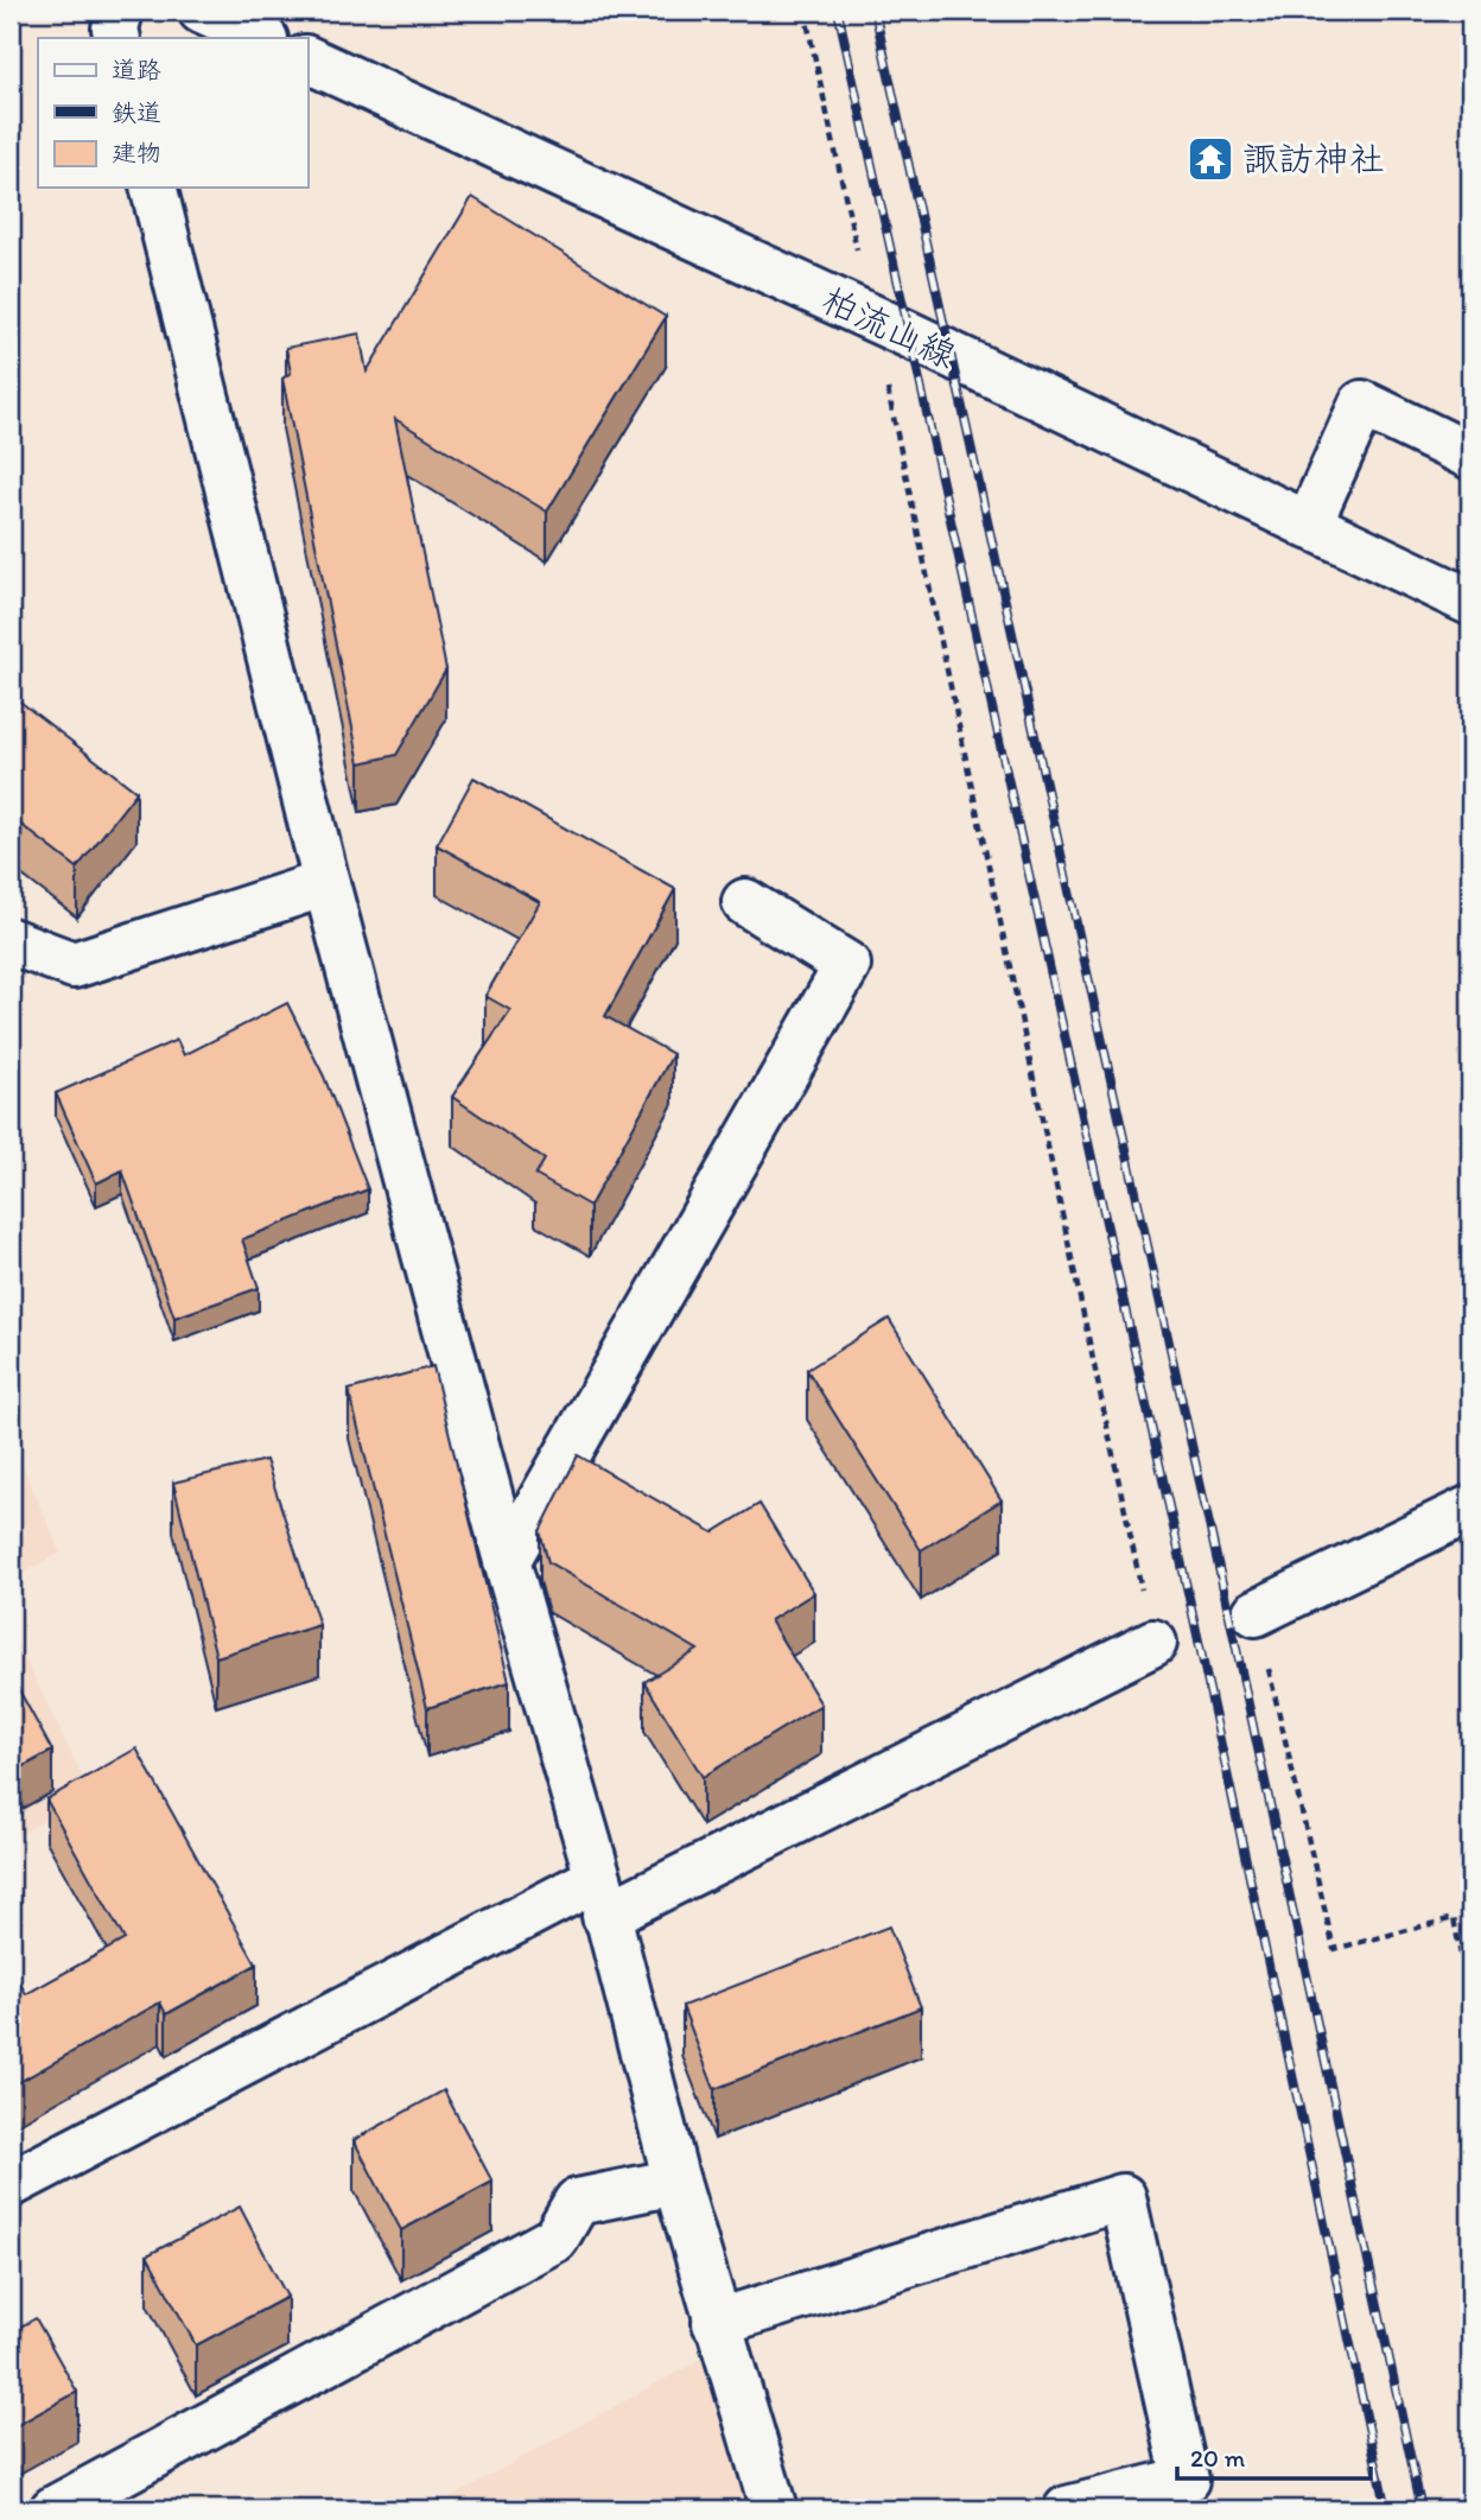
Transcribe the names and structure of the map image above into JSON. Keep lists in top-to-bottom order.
{
  "streets": {
    "street": ["柏流山線"]
  },
  "places": {
    "temple": ["諏訪神社"]
  },
  "legend": ["道路", "鉄道", "建物"],
  "scale_bar": "20 m"
}
